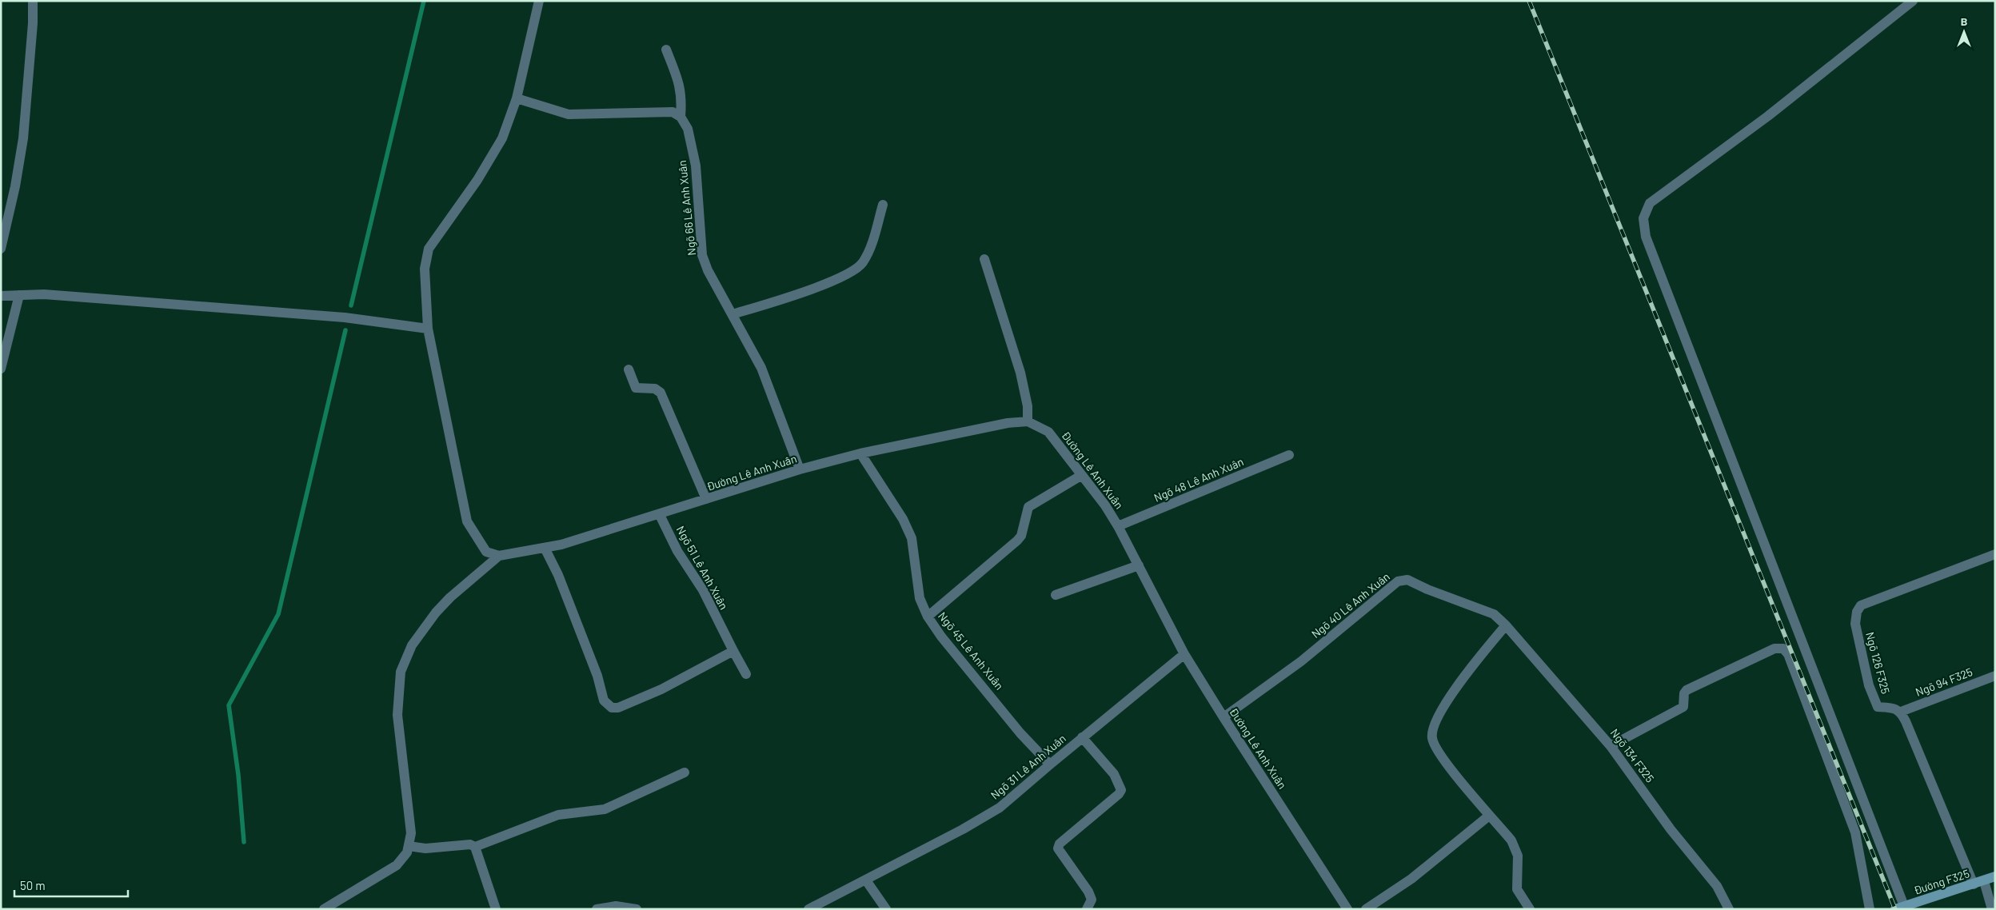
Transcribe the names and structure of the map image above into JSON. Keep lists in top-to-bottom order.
{
  "streets": {
    "main road": ["Đường F325"],
    "street": [
      "Ngõ 66 Lê Anh Xuân",
      "Đường Lê Anh Xuân",
      "Ngõ 48 Lê Anh Xuân",
      "Ngõ 51 Lê Anh Xuân",
      "Ngõ 40 Lê Anh Xuân",
      "Ngõ 45 Lê Anh Xuân",
      "Ngõ 126 F325",
      "Ngõ 94 F325",
      "Ngõ 134 F325",
      "Ngõ 31 Lê Anh Xuân"
    ]
  },
  "crossings": [
    ["Ngõ 66 Lê Anh Xuân", "Đường Lê Anh Xuân"],
    ["Đường Lê Anh Xuân", "Ngõ 48 Lê Anh Xuân"],
    ["Đường Lê Anh Xuân", "Ngõ 51 Lê Anh Xuân"],
    ["Đường Lê Anh Xuân", "Ngõ 40 Lê Anh Xuân"],
    ["Đường Lê Anh Xuân", "Ngõ 45 Lê Anh Xuân"],
    ["Đường Lê Anh Xuân", "Ngõ 31 Lê Anh Xuân"],
    ["Ngõ 40 Lê Anh Xuân", "Ngõ 134 F325"],
    ["Ngõ 45 Lê Anh Xuân", "Ngõ 31 Lê Anh Xuân"],
    ["Ngõ 126 F325", "Ngõ 94 F325"]
  ],
  "scale_bar": "50 m",
  "north": "top"
}
